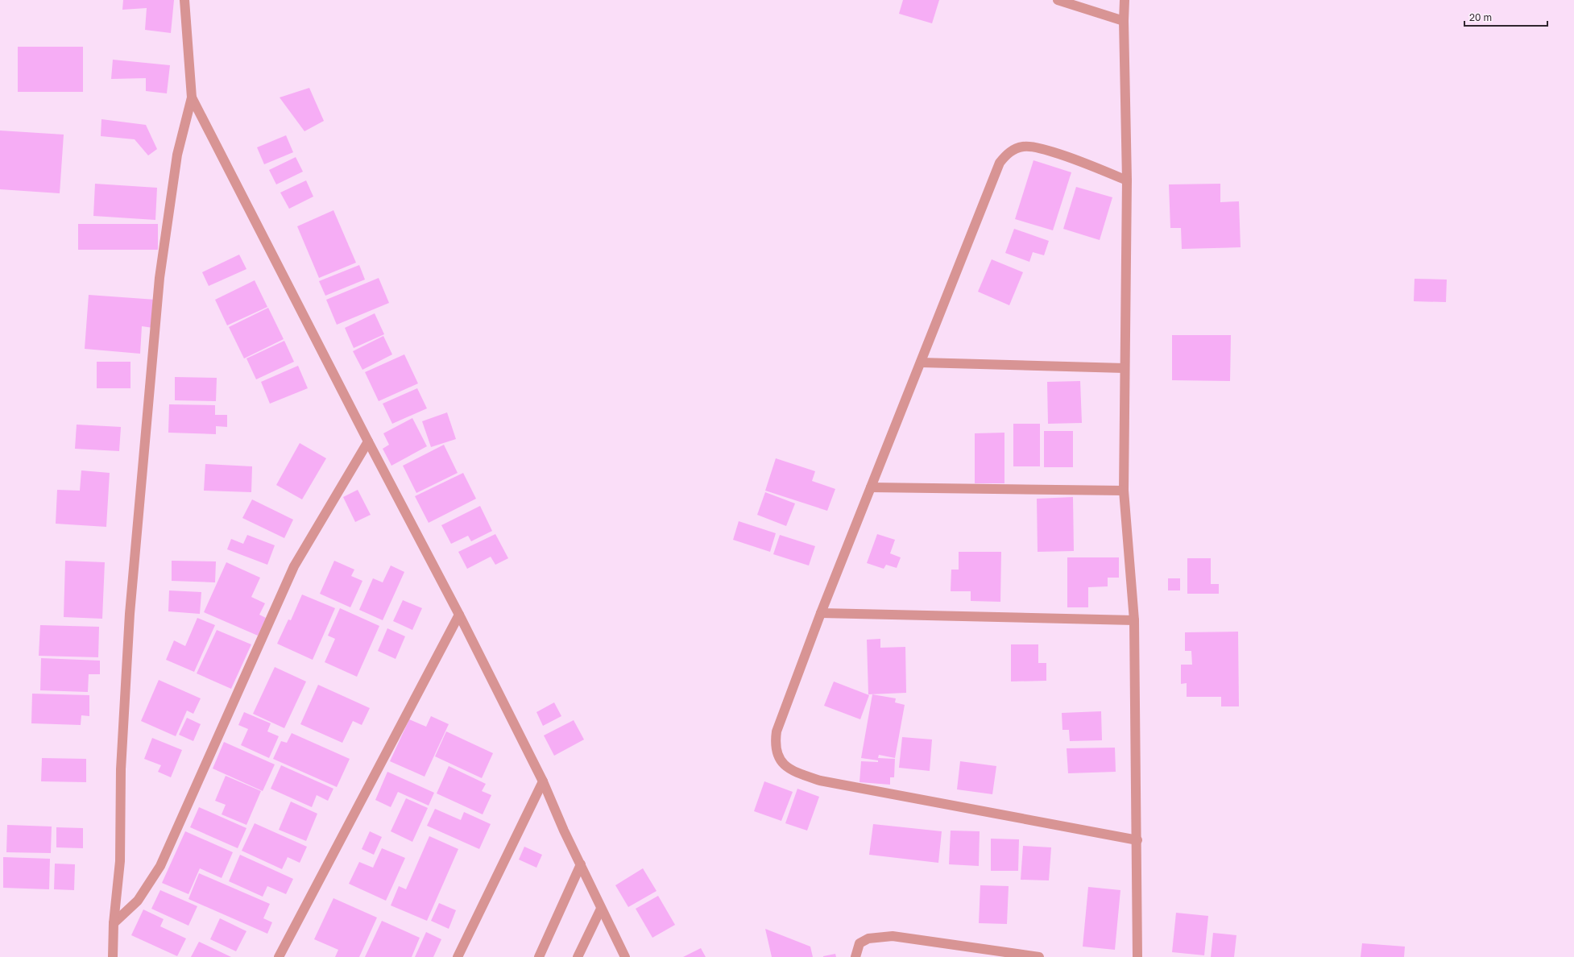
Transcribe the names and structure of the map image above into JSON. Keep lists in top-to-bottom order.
{
  "scale_bar": "20 m"
}
